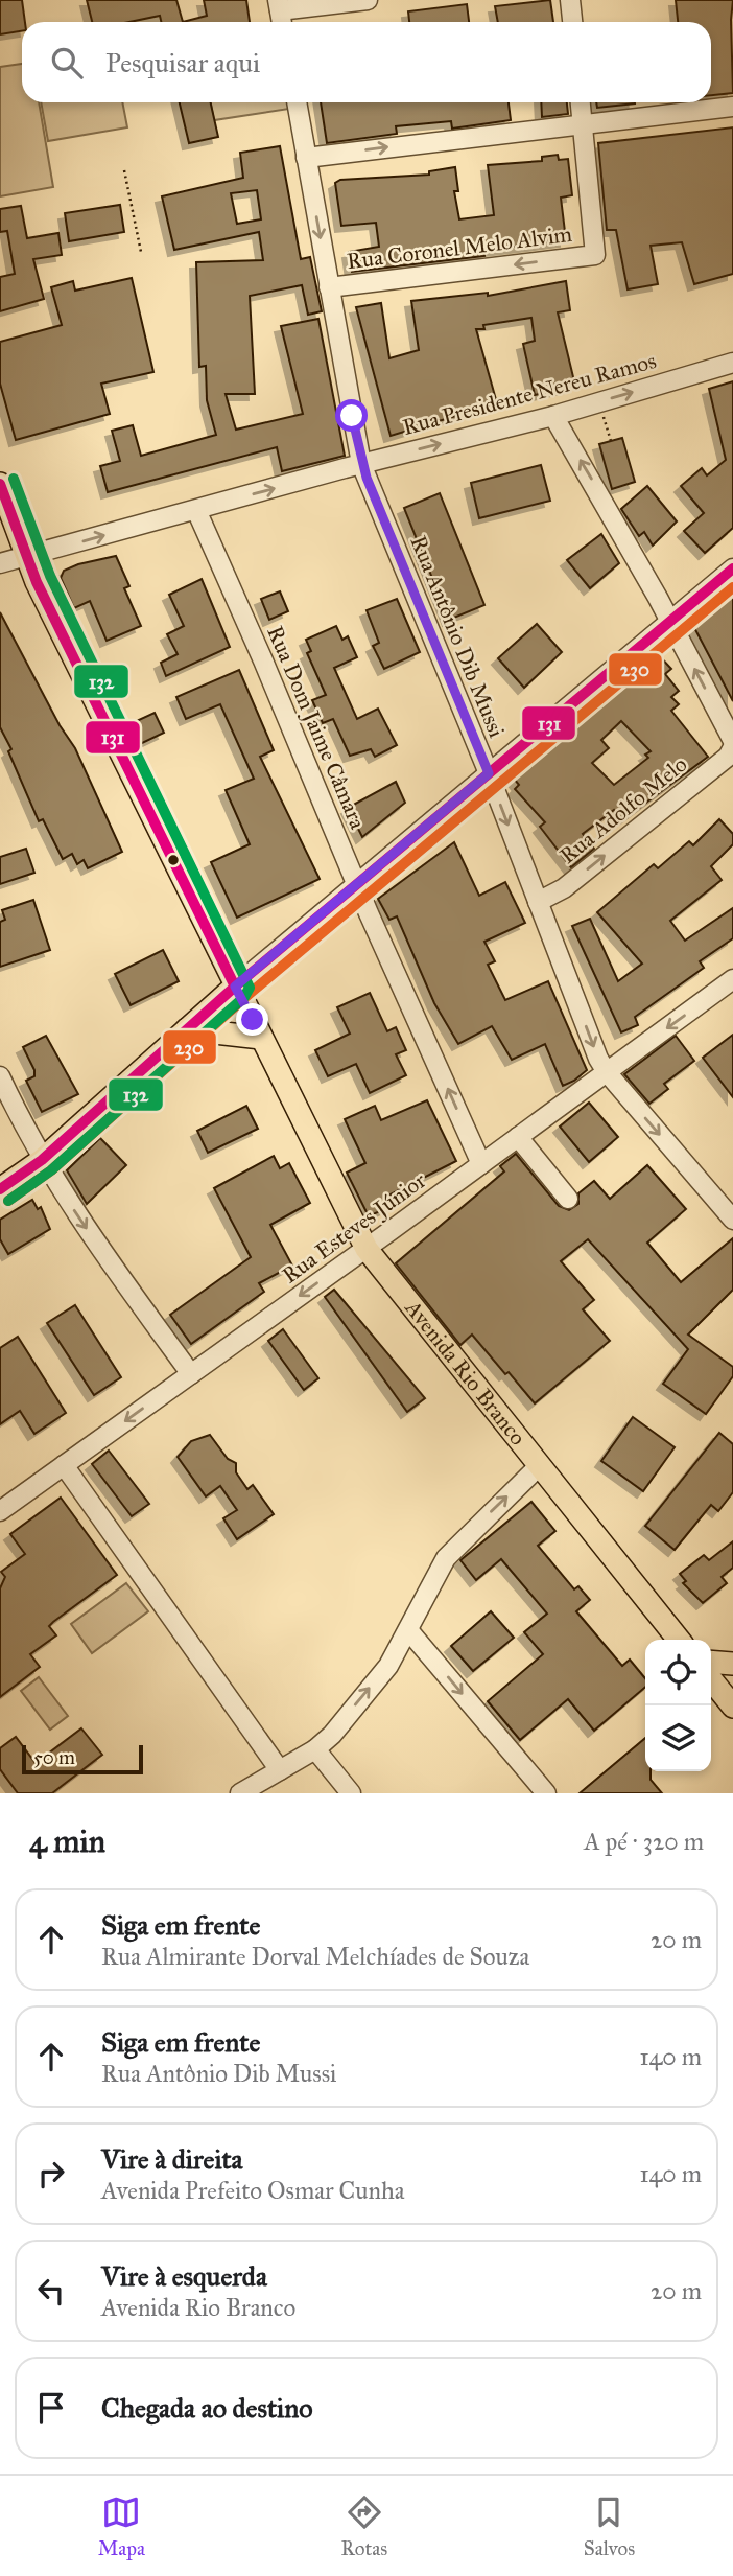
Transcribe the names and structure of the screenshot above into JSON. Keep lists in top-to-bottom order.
{
  "streets": {
    "main road": ["Avenida Rio Branco"],
    "street": [
      "Rua Coronel Melo Alvim",
      "Rua Presidente Nereu Ramos",
      "Rua Antônio Dib Mussi",
      "Rua Dom Jaime Câmara",
      "Rua Adolfo Melo",
      "Rua Esteves Júnior"
    ]
  },
  "crossings": [
    ["Rua Coronel Melo Alvim", "Rua Antônio Dib Mussi"],
    ["Rua Presidente Nereu Ramos", "Rua Antônio Dib Mussi"],
    ["Rua Presidente Nereu Ramos", "Rua Dom Jaime Câmara"],
    ["Rua Presidente Nereu Ramos", "Avenida Rio Branco"],
    ["Rua Antônio Dib Mussi", "Rua Adolfo Melo"],
    ["Rua Antônio Dib Mussi", "Rua Esteves Júnior"],
    ["Rua Dom Jaime Câmara", "Rua Esteves Júnior"],
    ["Rua Esteves Júnior", "Avenida Rio Branco"]
  ],
  "one_way": [
    "Rua Presidente Nereu Ramos",
    "Rua Antônio Dib Mussi",
    "Rua Dom Jaime Câmara",
    "Rua Esteves Júnior"
  ],
  "lines": ["transit line 132", "transit line 131", "transit line 230"],
  "scale_bar": "50 m",
  "page": {
    "search": "Pesquisar aqui",
    "scale": "50 m",
    "heading": ["4 min", "A pé · 320 m"],
    "list": [
      ["Siga em frente", "Rua Almirante Dorval Melchíades de Souza", "20 m"],
      ["Siga em frente", "Rua Antônio Dib Mussi", "140 m"],
      ["Vire à direita", "Avenida Prefeito Osmar Cunha", "140 m"],
      ["Vire à esquerda", "Avenida Rio Branco", "20 m"],
      "Chegada ao destino"
    ],
    "nav": ["Mapa", "Rotas", "Salvos"]
  }
}
